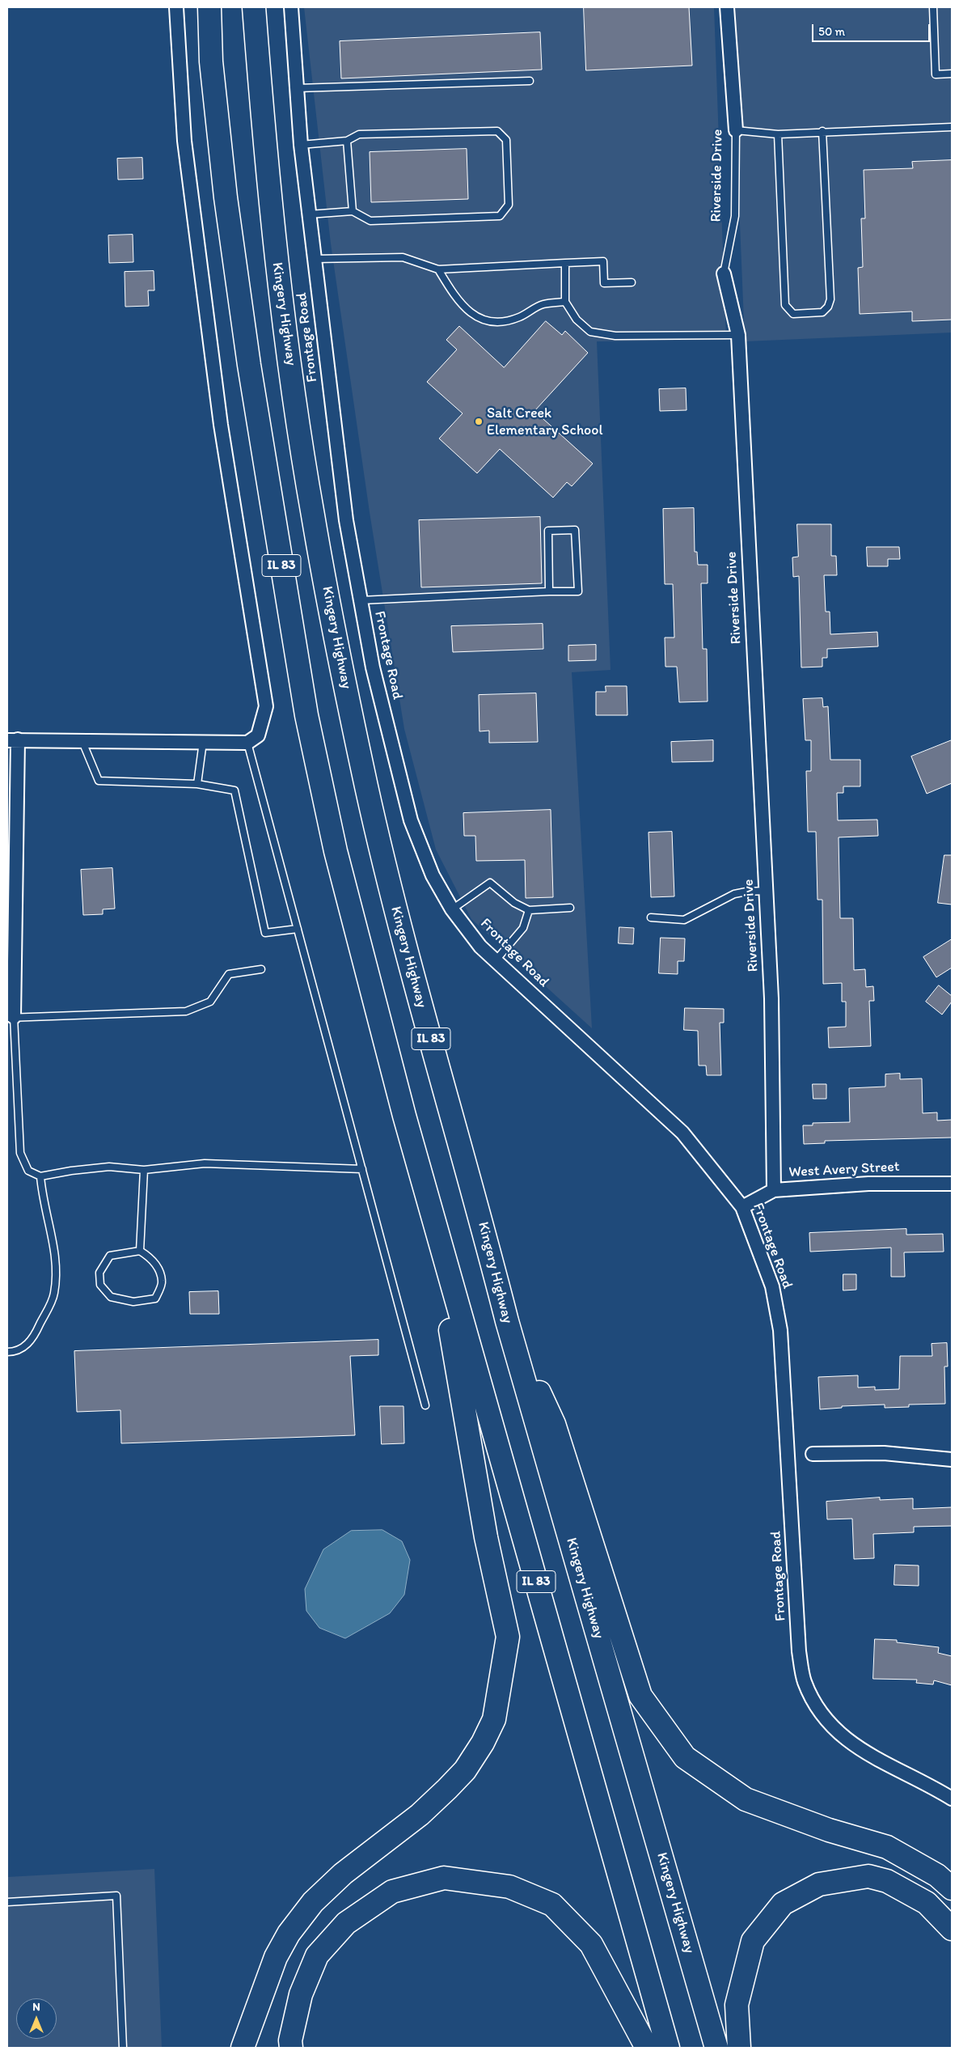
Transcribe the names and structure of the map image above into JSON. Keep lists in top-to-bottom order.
{
  "streets": {
    "highway": ["Kingery Highway", "IL 83"],
    "street": ["Riverside Drive", "Frontage Road", "West Avery Street"]
  },
  "crossings": [
    ["Riverside Drive", "West Avery Street"],
    ["Frontage Road", "West Avery Street"]
  ],
  "places": ["Salt Creek Elementary School"],
  "scale_bar": "50 m",
  "north": "top"
}
